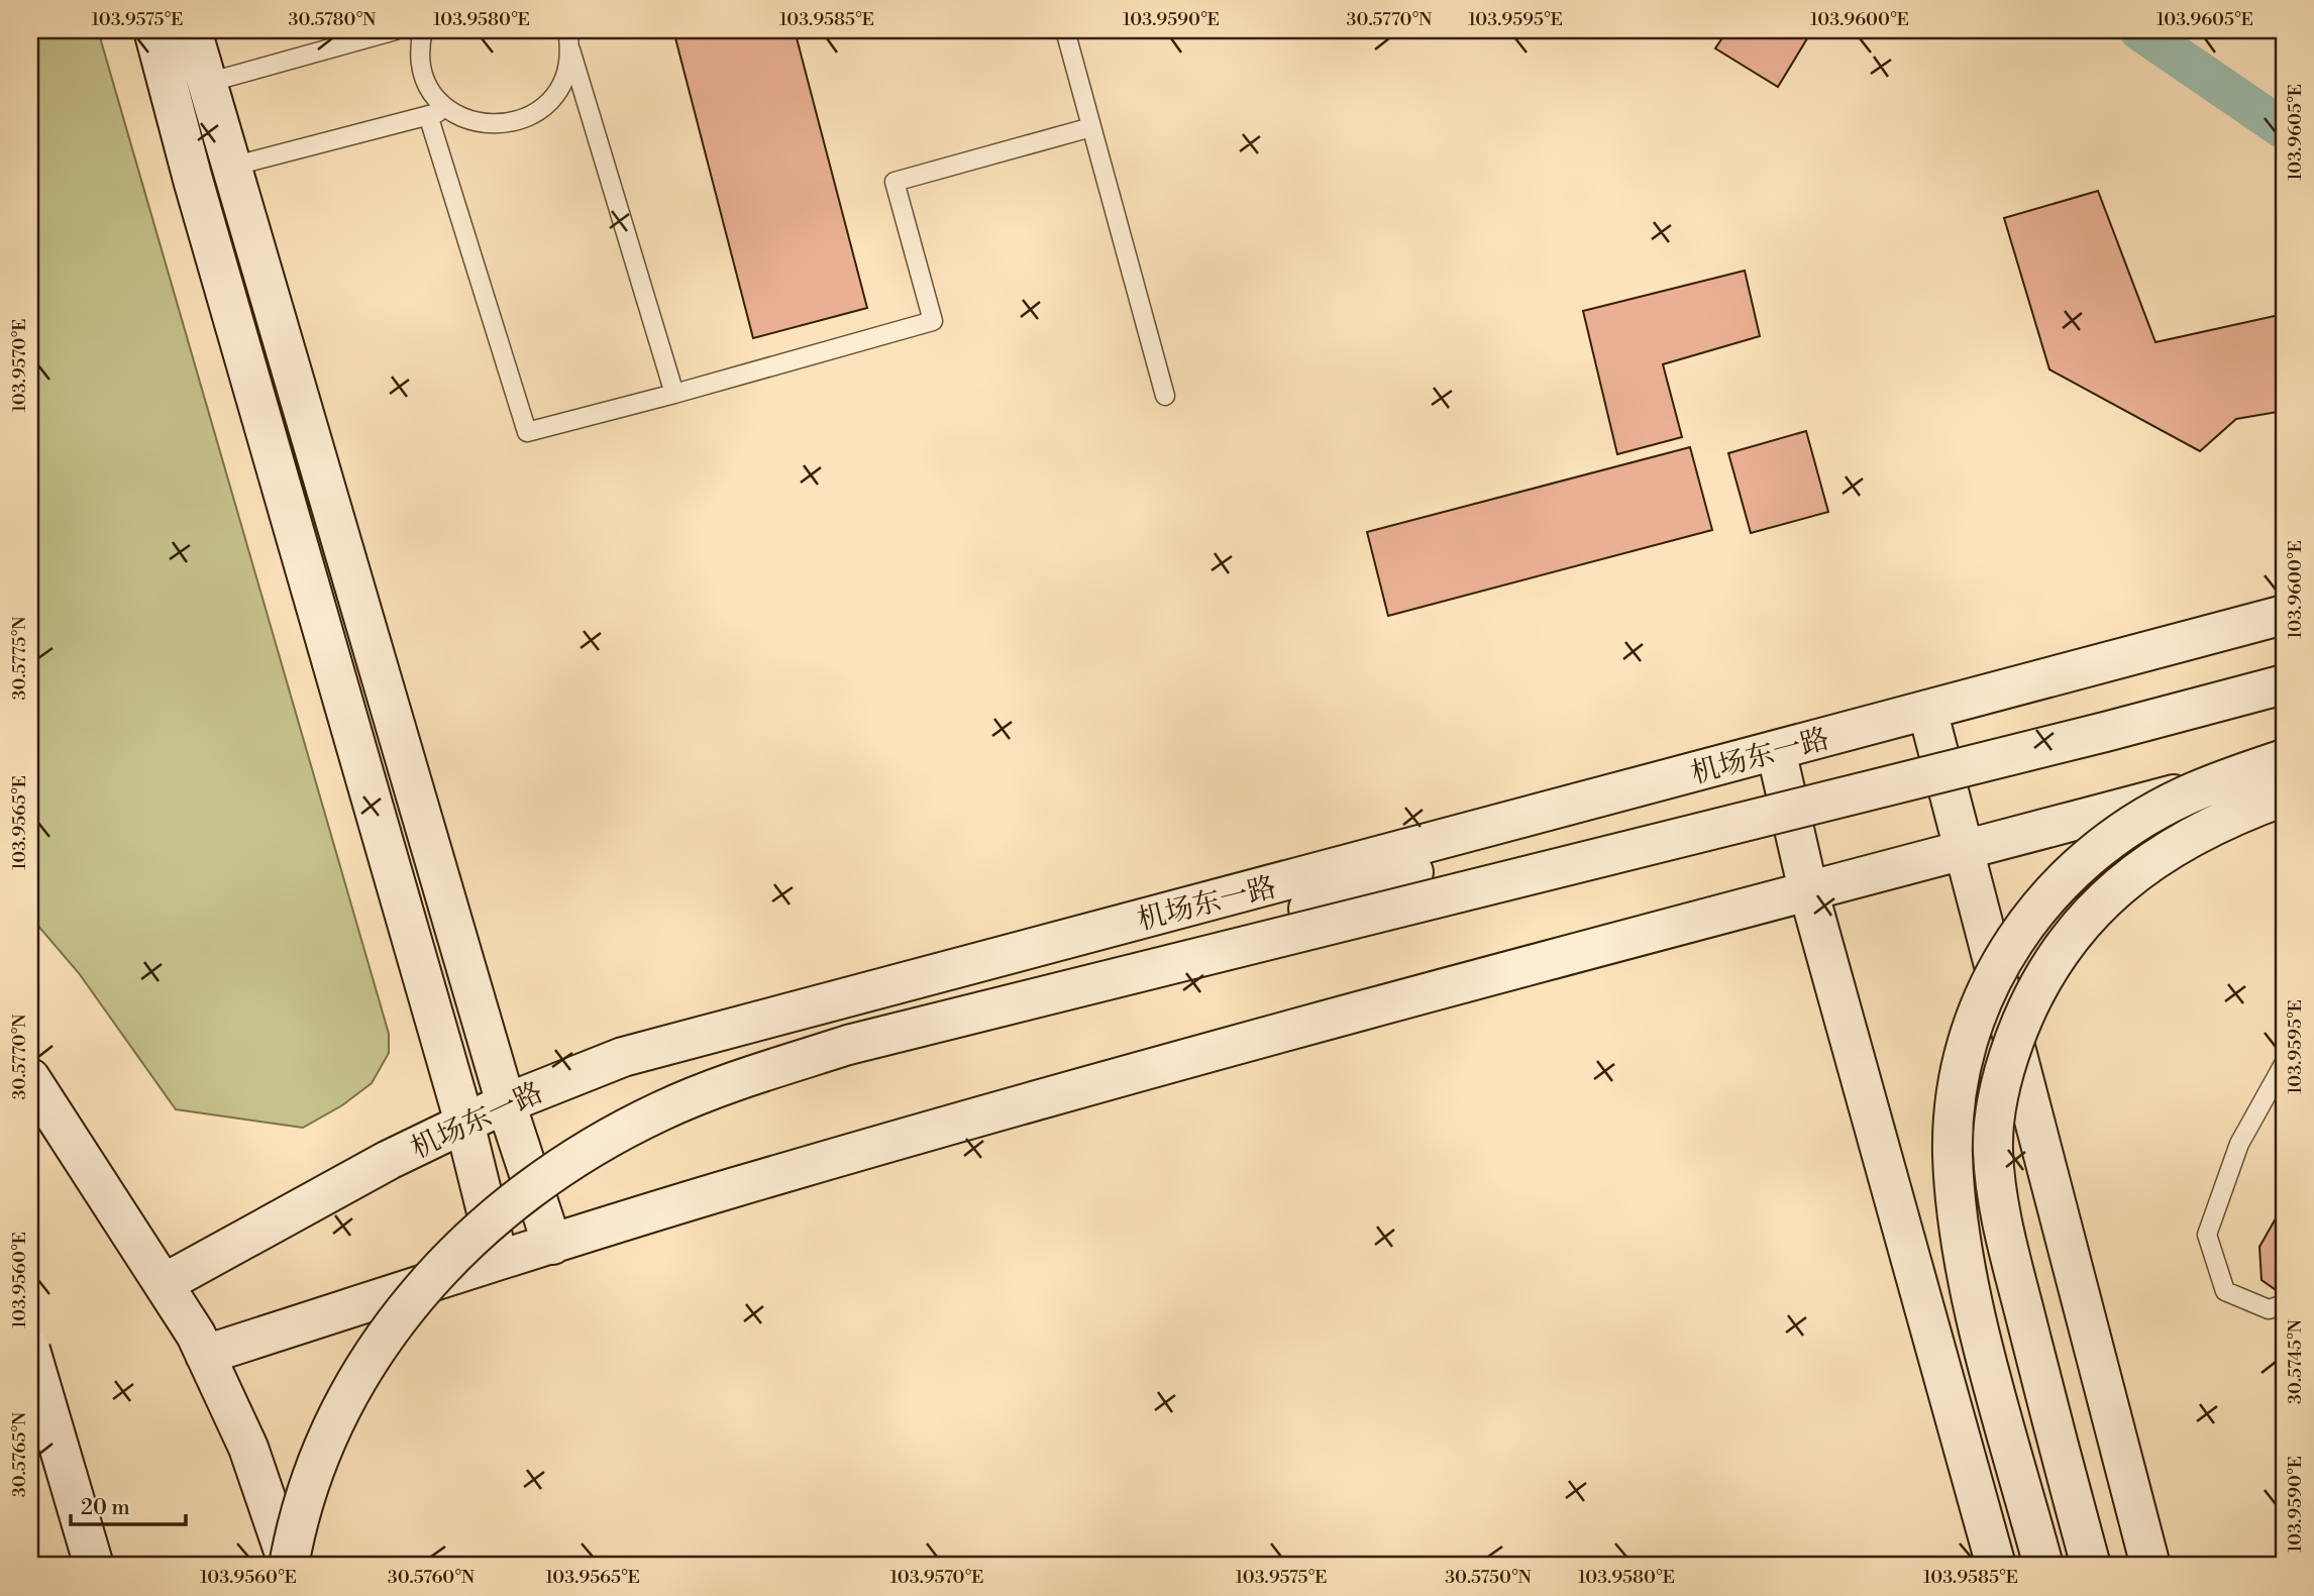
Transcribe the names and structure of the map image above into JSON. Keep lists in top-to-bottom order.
{
  "streets": {
    "street": ["机场东一路"]
  },
  "scale_bar": "20 m",
  "coordinates": [
    "103.9575°E",
    "30.5780°N",
    "103.9580°E",
    "103.9585°E",
    "103.9590°E",
    "30.5770°N",
    "103.9595°E",
    "103.9600°E",
    "103.9605°E",
    "103.9570°E",
    "30.5775°N",
    "103.9565°E",
    "103.9560°E",
    "30.5745°N",
    "30.5765°N",
    "30.5760°N",
    "30.5750°N"
  ]
}
